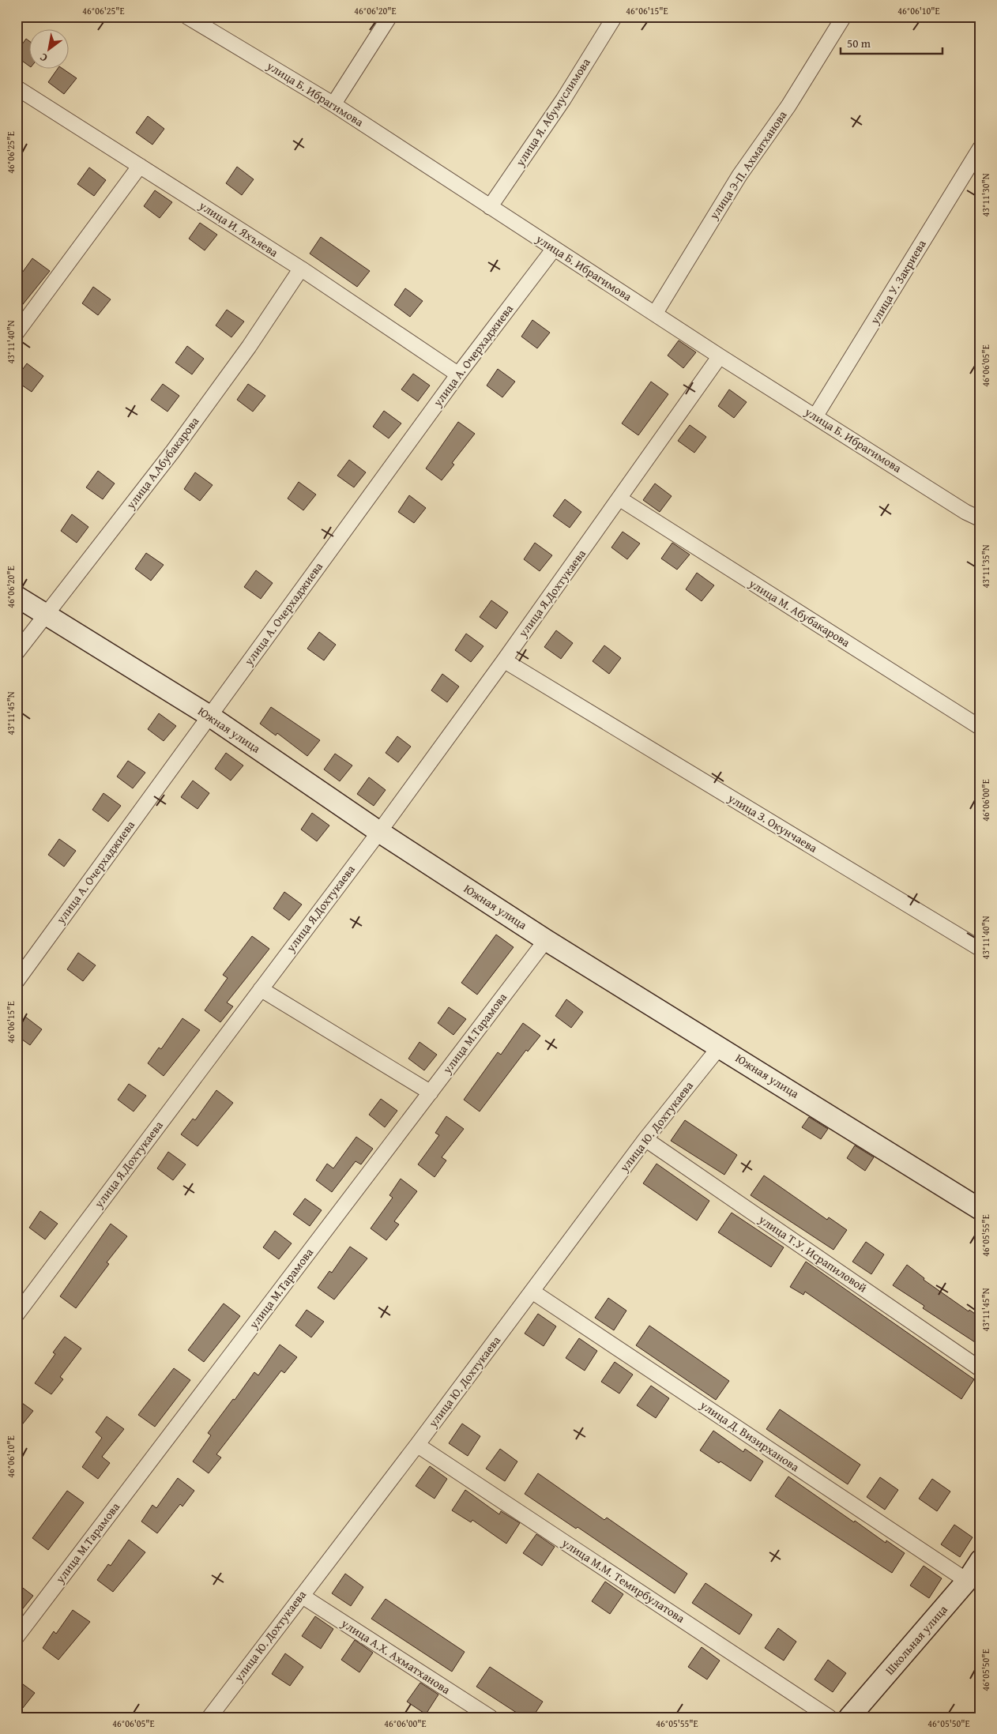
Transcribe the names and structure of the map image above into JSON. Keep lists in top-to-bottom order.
{
  "streets": {
    "main road": ["Южная улица", "Школьная улица"],
    "street": [
      "улица Б. Ибрагимова",
      "улица Я. Абумуслимова",
      "улица Э-П. Ахматханова",
      "улица И. Яхъяева",
      "улица У. Закриева",
      "улица А. Очерхаджиева",
      "улица А.Абубакарова",
      "улица Я.Дохтукаева",
      "улица М. Абубакарова",
      "улица З. Окунчаева",
      "улица М.Тарамова",
      "улица Ю. Дохтукаева",
      "улица Т.У. Исрапиловой",
      "улица Д. Визирханова",
      "улица М.М. Темирбулатова",
      "улица А.Х. Ахматханова"
    ]
  },
  "crossings": [
    ["улица Б. Ибрагимова", "улица Я. Абумуслимова"],
    ["улица Б. Ибрагимова", "улица Э-П. Ахматханова"],
    ["улица Б. Ибрагимова", "улица У. Закриева"],
    ["улица Б. Ибрагимова", "улица А. Очерхаджиева"],
    ["улица Б. Ибрагимова", "улица Я.Дохтукаева"],
    ["улица И. Яхъяева", "улица А. Очерхаджиева"],
    ["улица И. Яхъяева", "улица А.Абубакарова"],
    ["улица А. Очерхаджиева", "Южная улица"],
    ["улица А.Абубакарова", "Южная улица"],
    ["улица Я.Дохтукаева", "улица М. Абубакарова"],
    ["улица Я.Дохтукаева", "Южная улица"],
    ["улица Я.Дохтукаева", "улица З. Окунчаева"],
    ["Южная улица", "улица М.Тарамова"],
    ["Южная улица", "улица Ю. Дохтукаева"],
    ["улица Ю. Дохтукаева", "улица Т.У. Исрапиловой"],
    ["улица Ю. Дохтукаева", "улица Д. Визирханова"],
    ["улица Ю. Дохтукаева", "улица М.М. Темирбулатова"],
    ["улица Ю. Дохтукаева", "улица А.Х. Ахматханова"],
    ["улица Д. Визирханова", "Школьная улица"]
  ],
  "scale_bar": "50 m",
  "north": "bottom left",
  "coordinates": [
    "46°06'25\"E",
    "46°06'20\"E",
    "46°06'15\"E",
    "46°06'10\"E",
    "43°11'30\"N",
    "43°11'40\"N",
    "46°06'05\"E",
    "43°11'35\"N",
    "43°11'45\"N",
    "46°06'00\"E",
    "46°05'55\"E",
    "46°05'50\"E"
  ]
}
